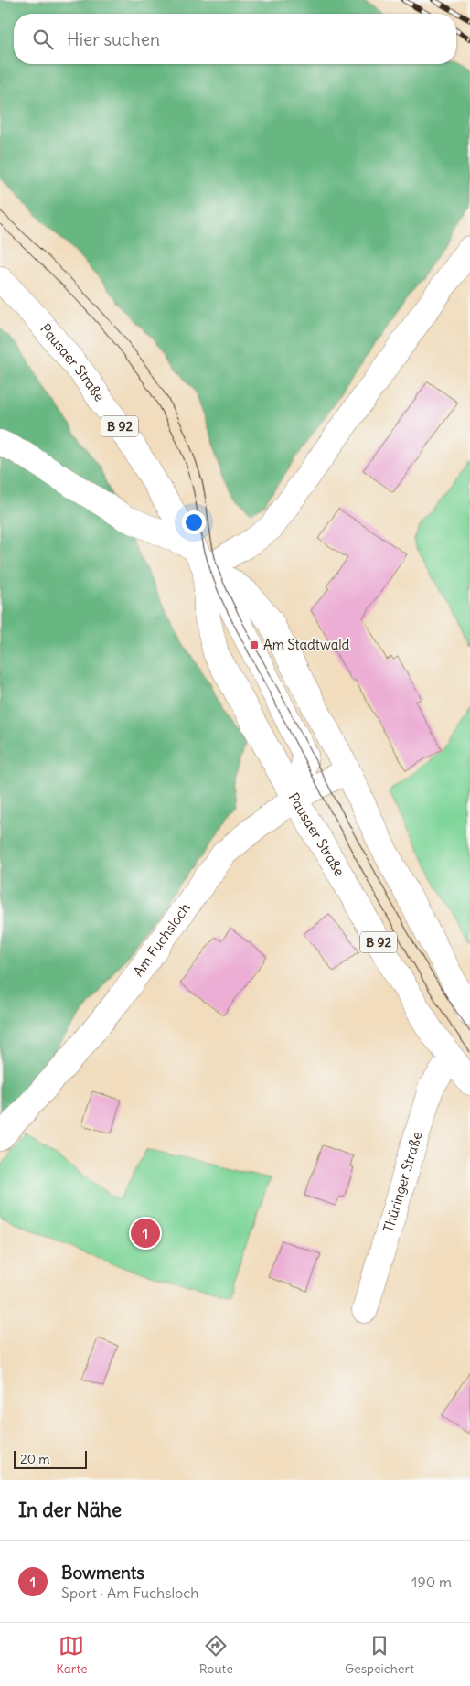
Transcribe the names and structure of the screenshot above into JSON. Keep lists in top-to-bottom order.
{
  "streets": {
    "main road": [
      "Pausaer Straße",
      "B 92",
      "Am Fuchsloch",
      "Thüringer Straße"
    ]
  },
  "crossings": [
    ["Pausaer Straße", "Am Fuchsloch"],
    ["Pausaer Straße", "Thüringer Straße"]
  ],
  "places": {
    "transit": ["Am Stadtwald"]
  },
  "scale_bar": "20 m",
  "page": {
    "search": "Hier suchen",
    "pins": "1",
    "scale": "20 m",
    "heading": "In der Nähe",
    "list": [
      {
        "mark": "1",
        "name": "Bowments",
        "note": "Sport · Am Fuchsloch",
        "value": "190 m"
      }
    ],
    "nav": ["Karte", "Route", "Gespeichert"]
  }
}
